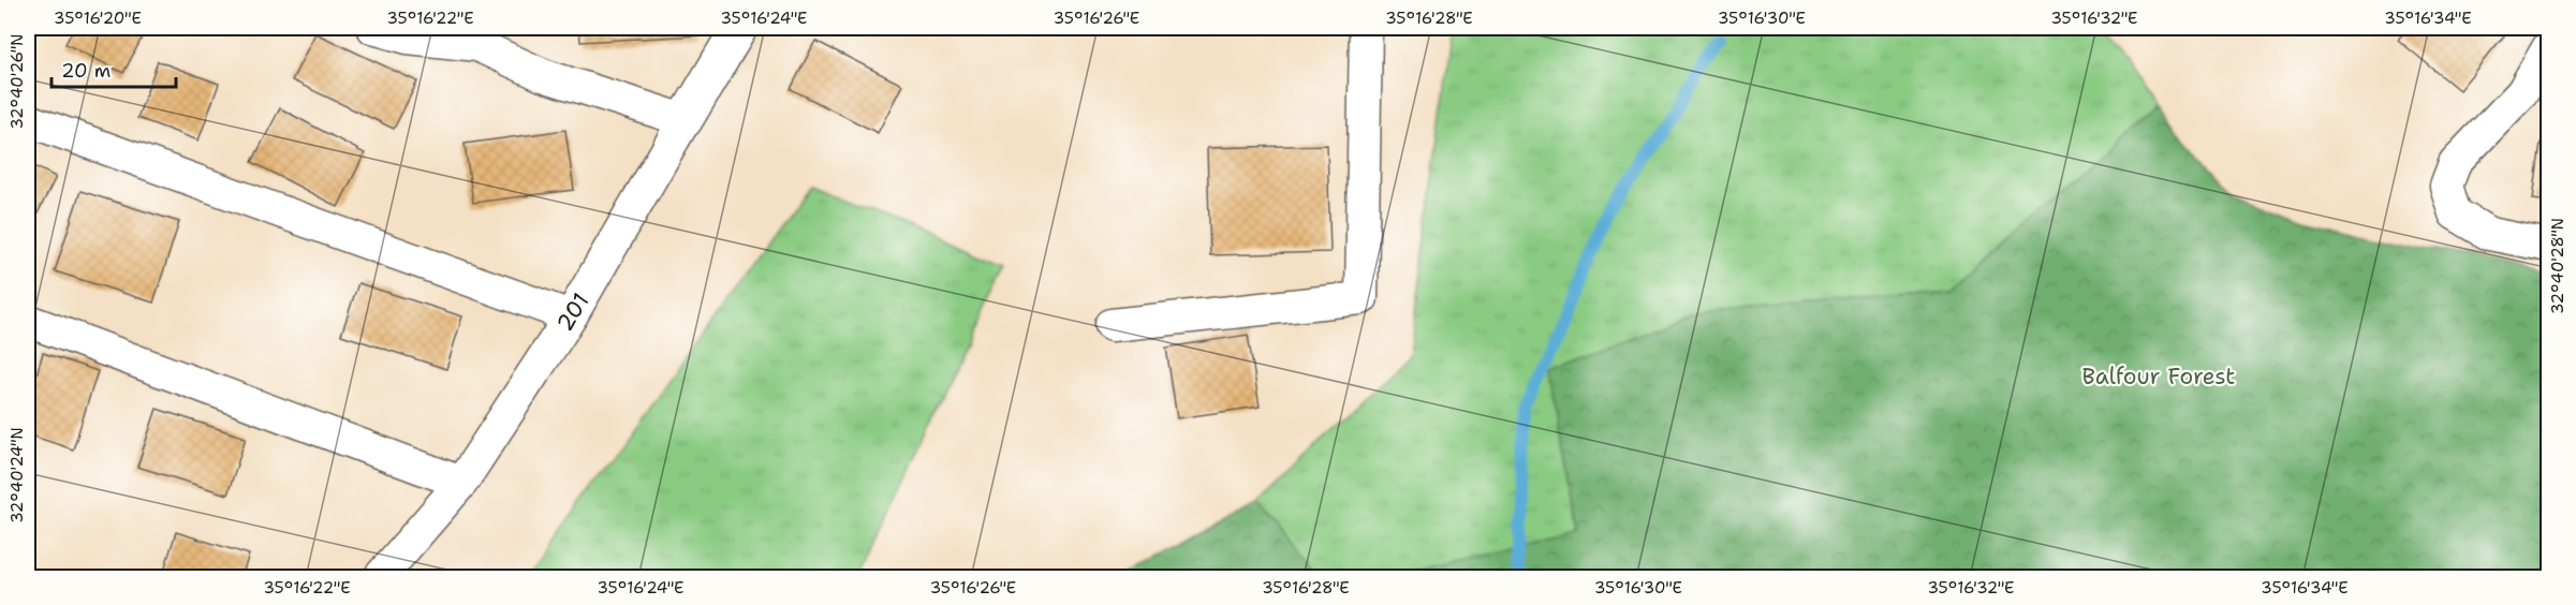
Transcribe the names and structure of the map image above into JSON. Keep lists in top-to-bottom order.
{
  "streets": {
    "street": ["201"]
  },
  "parks": ["Balfour Forest"],
  "scale_bar": "20 m",
  "coordinates": [
    "35°16'20\"E",
    "35°16'22\"E",
    "35°16'24\"E",
    "35°16'26\"E",
    "35°16'28\"E",
    "35°16'30\"E",
    "35°16'32\"E",
    "35°16'34\"E",
    "32°40'26\"N",
    "32°40'28\"N",
    "32°40'24\"N"
  ]
}
